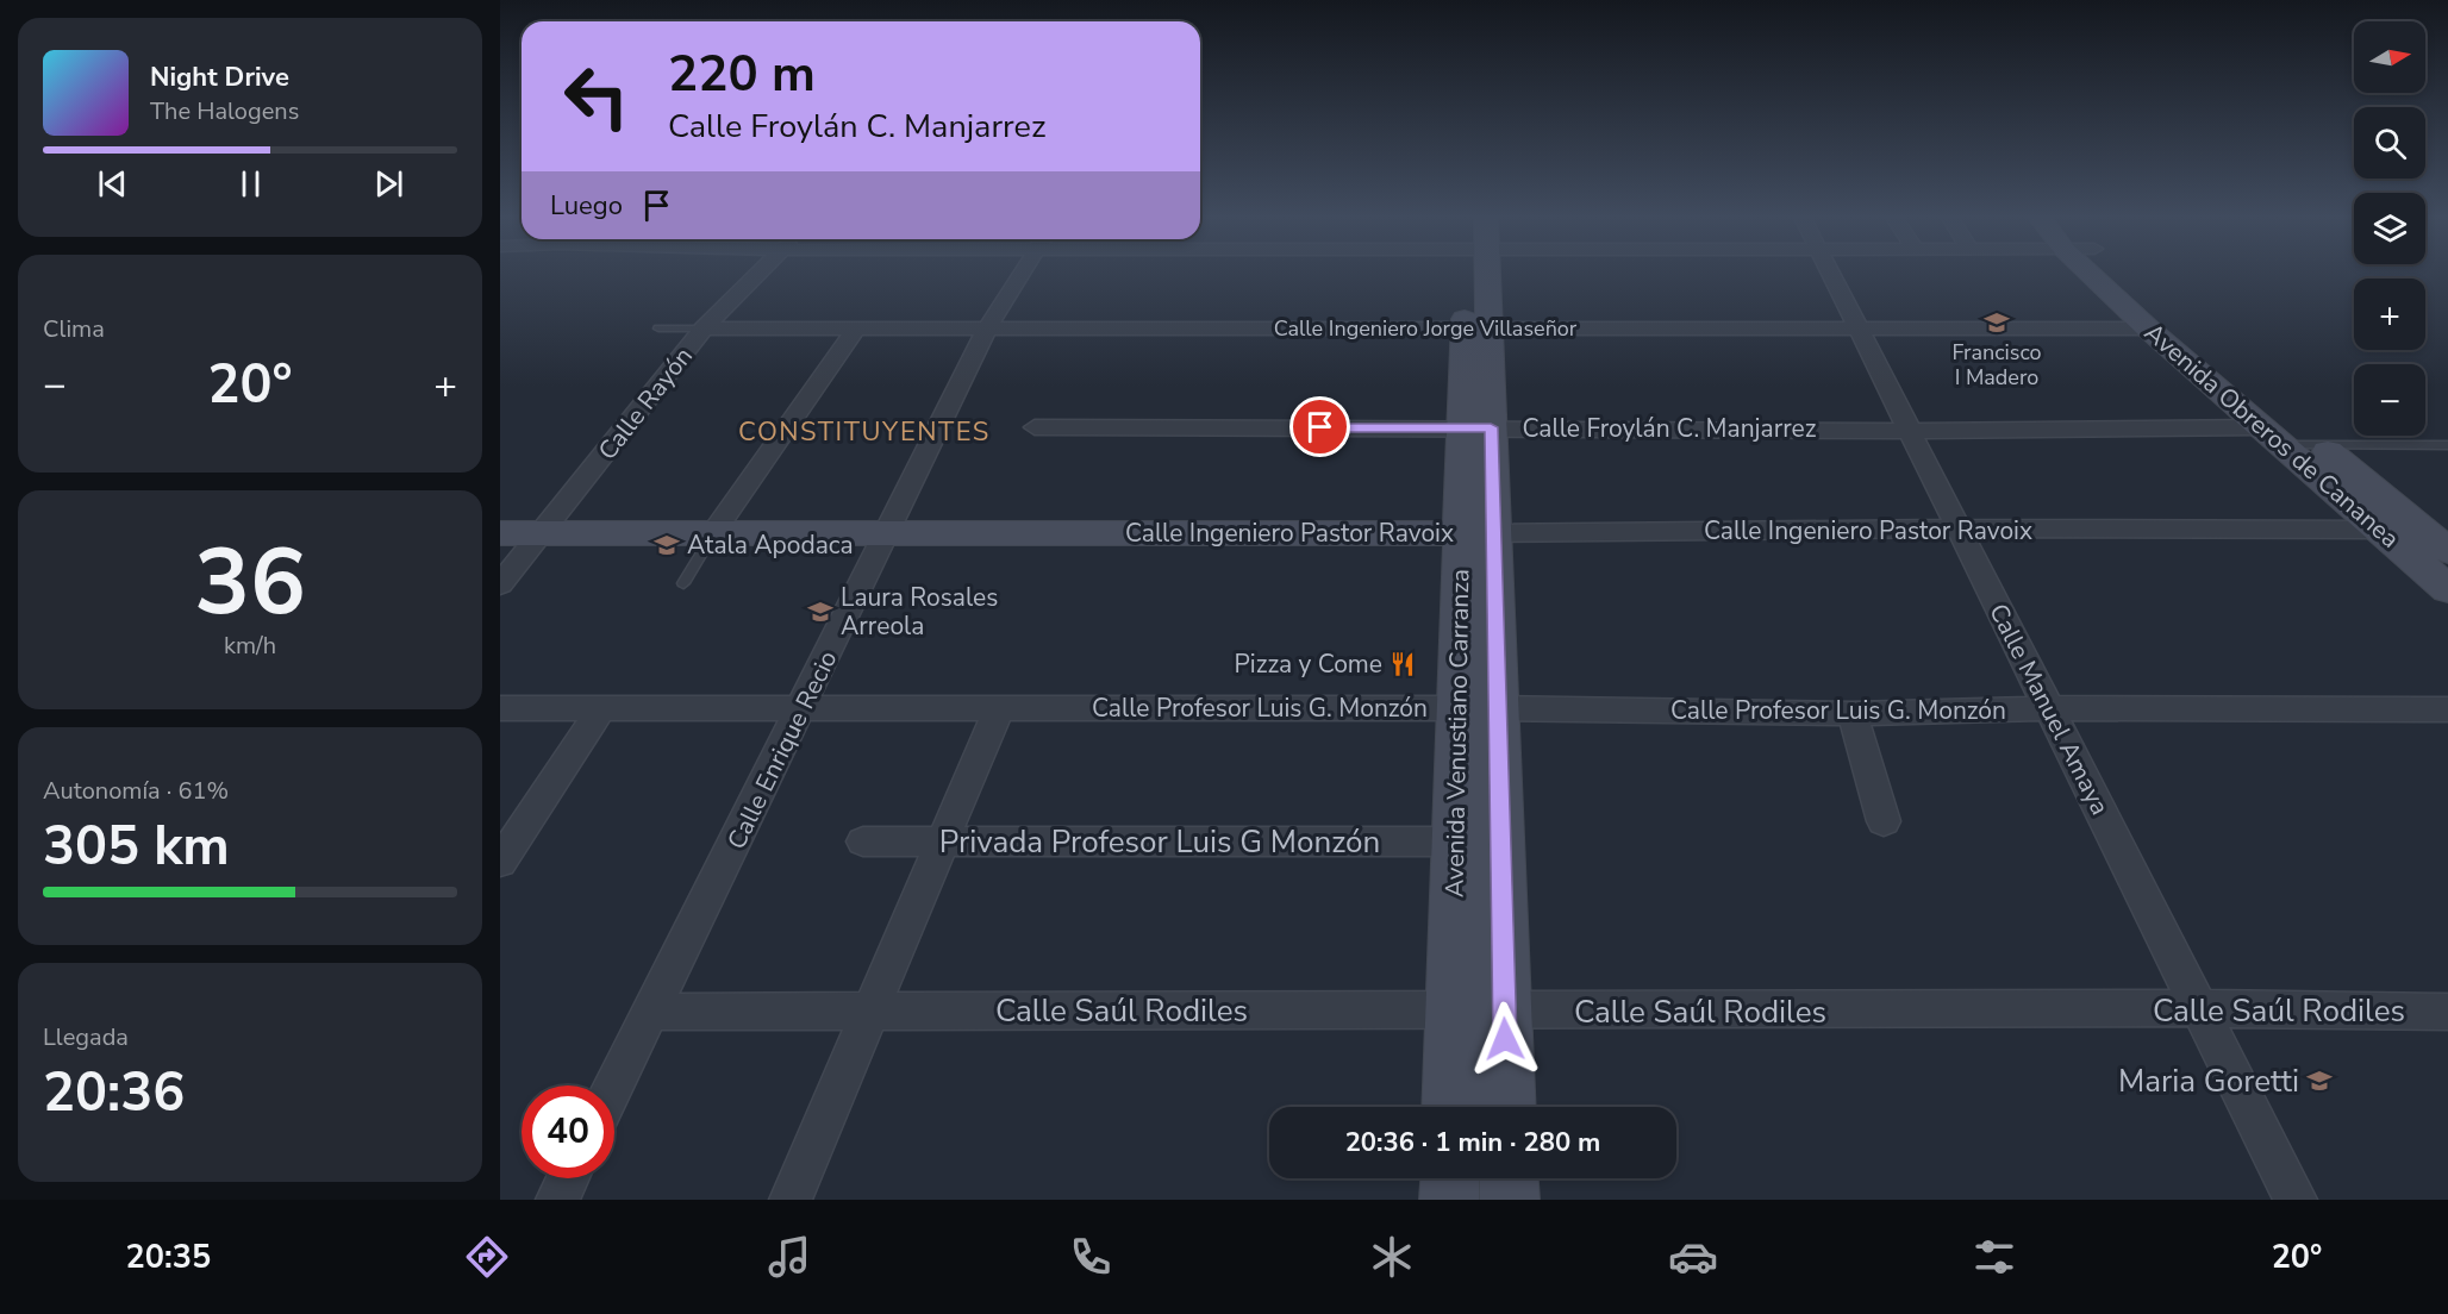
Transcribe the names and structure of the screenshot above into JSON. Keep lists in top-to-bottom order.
{
  "streets": {
    "street": [
      "Calle Ingeniero Jorge Villaseñor",
      "Calle Rayón",
      "Calle Froylán C. Manjarrez",
      "Avenida Obreros de Cananea",
      "Calle Ingeniero Pastor Ravoix",
      "Calle Profesor Luis G. Monzón",
      "Calle Manuel Amaya",
      "Avenida Venustiano Carranza",
      "Calle Enrique Recio",
      "Privada Profesor Luis G Monzón",
      "Calle Saúl Rodiles"
    ]
  },
  "crossings": [
    ["Calle Ingeniero Jorge Villaseñor", "Calle Rayón"],
    ["Calle Ingeniero Jorge Villaseñor", "Avenida Obreros de Cananea"],
    ["Calle Ingeniero Jorge Villaseñor", "Calle Manuel Amaya"],
    ["Calle Ingeniero Jorge Villaseñor", "Avenida Venustiano Carranza"],
    ["Calle Ingeniero Jorge Villaseñor", "Calle Enrique Recio"],
    ["Calle Rayón", "Calle Ingeniero Pastor Ravoix"],
    ["Calle Froylán C. Manjarrez", "Avenida Obreros de Cananea"],
    ["Calle Froylán C. Manjarrez", "Calle Manuel Amaya"],
    ["Calle Froylán C. Manjarrez", "Avenida Venustiano Carranza"],
    ["Avenida Obreros de Cananea", "Calle Ingeniero Pastor Ravoix"],
    ["Calle Ingeniero Pastor Ravoix", "Calle Manuel Amaya"],
    ["Calle Ingeniero Pastor Ravoix", "Avenida Venustiano Carranza"],
    ["Calle Ingeniero Pastor Ravoix", "Calle Enrique Recio"],
    ["Calle Profesor Luis G. Monzón", "Calle Manuel Amaya"],
    ["Calle Profesor Luis G. Monzón", "Avenida Venustiano Carranza"],
    ["Calle Profesor Luis G. Monzón", "Calle Enrique Recio"],
    ["Calle Manuel Amaya", "Calle Saúl Rodiles"],
    ["Avenida Venustiano Carranza", "Privada Profesor Luis G Monzón"],
    ["Avenida Venustiano Carranza", "Calle Saúl Rodiles"],
    ["Calle Enrique Recio", "Calle Saúl Rodiles"]
  ],
  "districts": ["CONSTITUYENTES"],
  "places": {
    "school or university": [
      "Francisco I Madero",
      "Atala Apodaca",
      "Laura Rosales Arreola",
      "Maria Goretti"
    ],
    "restaurant": ["Pizza y Come"]
  },
  "north": "right",
  "page": {
    "map_buttons": ["+", "−"],
    "turn": ["220 m", "Calle Froylán C. Manjarrez"],
    "song": ["Night Drive", "The Halogens"],
    "then": "Luego",
    "tile": [
      "Clima",
      ["36", "km/h"],
      ["Autonomía · 61%", "305 km"],
      ["Llegada", "20:36"]
    ],
    "heat": ["−", "20°", "+"],
    "limit": "40",
    "trip": "20:36 · 1 min · 280 m",
    "tabs": ["20:35", "20°"]
  }
}
